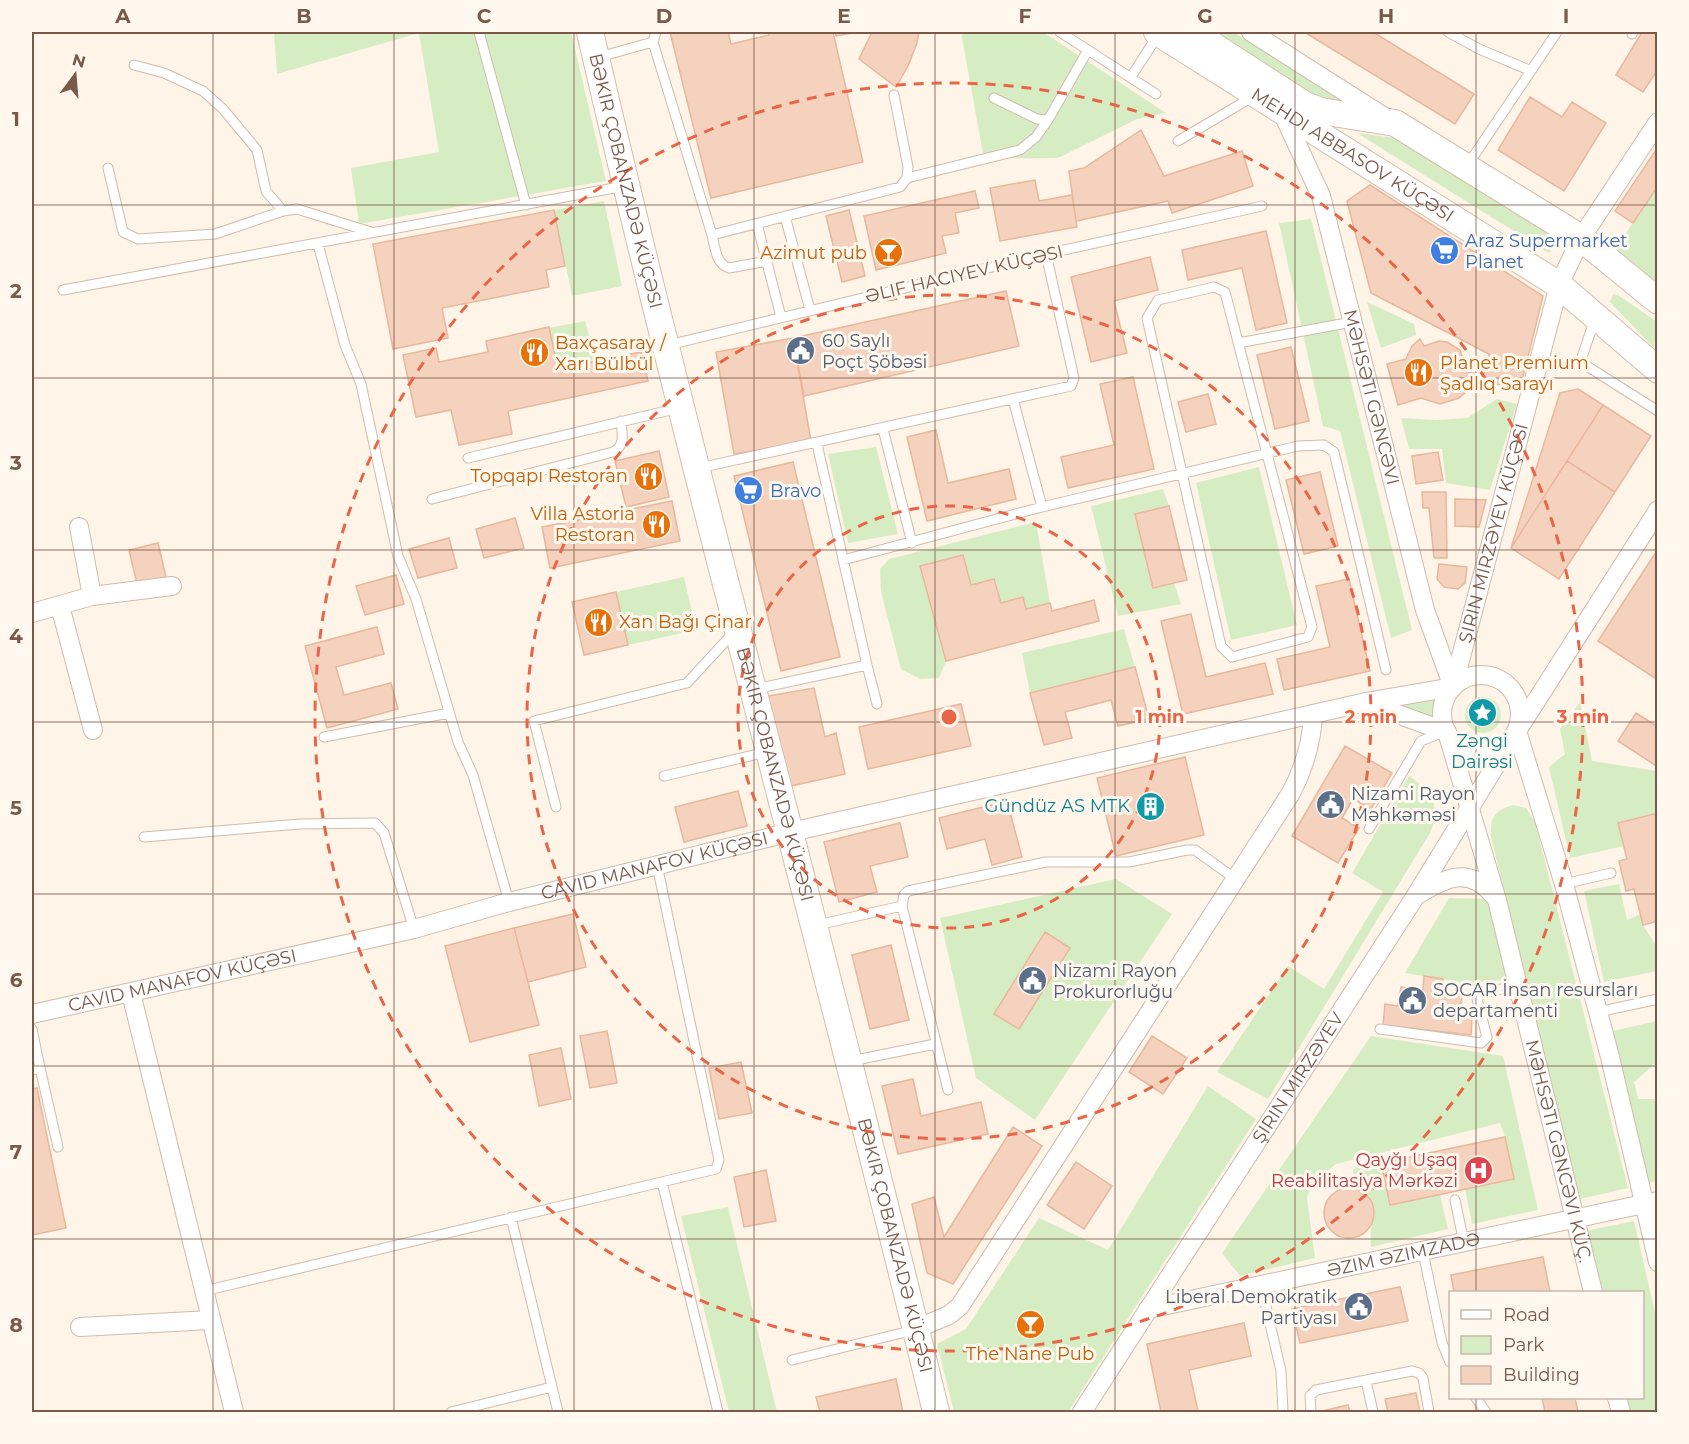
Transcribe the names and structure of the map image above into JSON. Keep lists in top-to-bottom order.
{
  "streets": {
    "street": [
      "MEHDI ABBASOV KÜÇƏSI",
      "BƏKIR ÇOBANZADƏ KÜÇƏSI",
      "MƏHSƏTI GƏNCƏVI",
      "ŞIRIN MIRZƏYEV KÜÇƏSI",
      "CAVID MANAFOV KÜÇƏSI",
      "ŞIRIN MIRZƏYEV",
      "MƏHSƏTI GƏNCƏVI KÜÇ.",
      "ƏZIM ƏZIMZADƏ"
    ]
  },
  "crossings": [
    ["MEHDI ABBASOV KÜÇƏSI", "MƏHSƏTI GƏNCƏVI"],
    ["MEHDI ABBASOV KÜÇƏSI", "ŞIRIN MIRZƏYEV KÜÇƏSI"],
    ["BƏKIR ÇOBANZADƏ KÜÇƏSI", "CAVID MANAFOV KÜÇƏSI"],
    ["MƏHSƏTI GƏNCƏVI", "ŞIRIN MIRZƏYEV KÜÇƏSI"],
    ["MƏHSƏTI GƏNCƏVI", "CAVID MANAFOV KÜÇƏSI"],
    ["MƏHSƏTI GƏNCƏVI", "ŞIRIN MIRZƏYEV"],
    ["MƏHSƏTI GƏNCƏVI", "MƏHSƏTI GƏNCƏVI KÜÇ."],
    ["ŞIRIN MIRZƏYEV KÜÇƏSI", "CAVID MANAFOV KÜÇƏSI"],
    ["ŞIRIN MIRZƏYEV KÜÇƏSI", "ŞIRIN MIRZƏYEV"],
    ["ŞIRIN MIRZƏYEV KÜÇƏSI", "MƏHSƏTI GƏNCƏVI KÜÇ."],
    ["CAVID MANAFOV KÜÇƏSI", "ŞIRIN MIRZƏYEV"],
    ["CAVID MANAFOV KÜÇƏSI", "MƏHSƏTI GƏNCƏVI KÜÇ."],
    ["ŞIRIN MIRZƏYEV", "MƏHSƏTI GƏNCƏVI KÜÇ."],
    ["ŞIRIN MIRZƏYEV", "ƏZIM ƏZIMZADƏ"],
    ["MƏHSƏTI GƏNCƏVI KÜÇ.", "ƏZIM ƏZIMZADƏ"]
  ],
  "places": {
    "supermarket": ["Araz Supermarket Planet", "Bravo"],
    "bar": ["Azimut pub", "The Nane Pub"],
    "public building": [
      "60 Saylı Poçt Şöbəsi",
      "Nizami Rayon Məhkəməsi",
      "Nizami Rayon Prokurorluğu",
      "SOCAR İnsan resursları departamenti",
      "Liberal Demokratik Partiyası"
    ],
    "restaurant": [
      "Baxçasaray / Xarı Bülbül",
      "Planet Premium Şadlıq Sarayı",
      "Topqapı Restoran",
      "Villa Astoria Restoran",
      "Xan Bağı Çinar"
    ],
    "place": ["Zəngi Dairəsi"],
    "building": ["Gündüz AS MTK"],
    "hospital": ["Qayğı Uşaq Reabilitasiya Mərkəzi"]
  },
  "legend": ["Road", "Park", "Building"],
  "north": "top",
  "grid": {
    "columns": [
      "A",
      "B",
      "C",
      "D",
      "E",
      "F",
      "G",
      "H",
      "I"
    ],
    "rows": [
      "1",
      "2",
      "3",
      "4",
      "5",
      "6",
      "7",
      "8"
    ]
  },
  "rings": ["1 min", "2 min", "3 min"]
}
